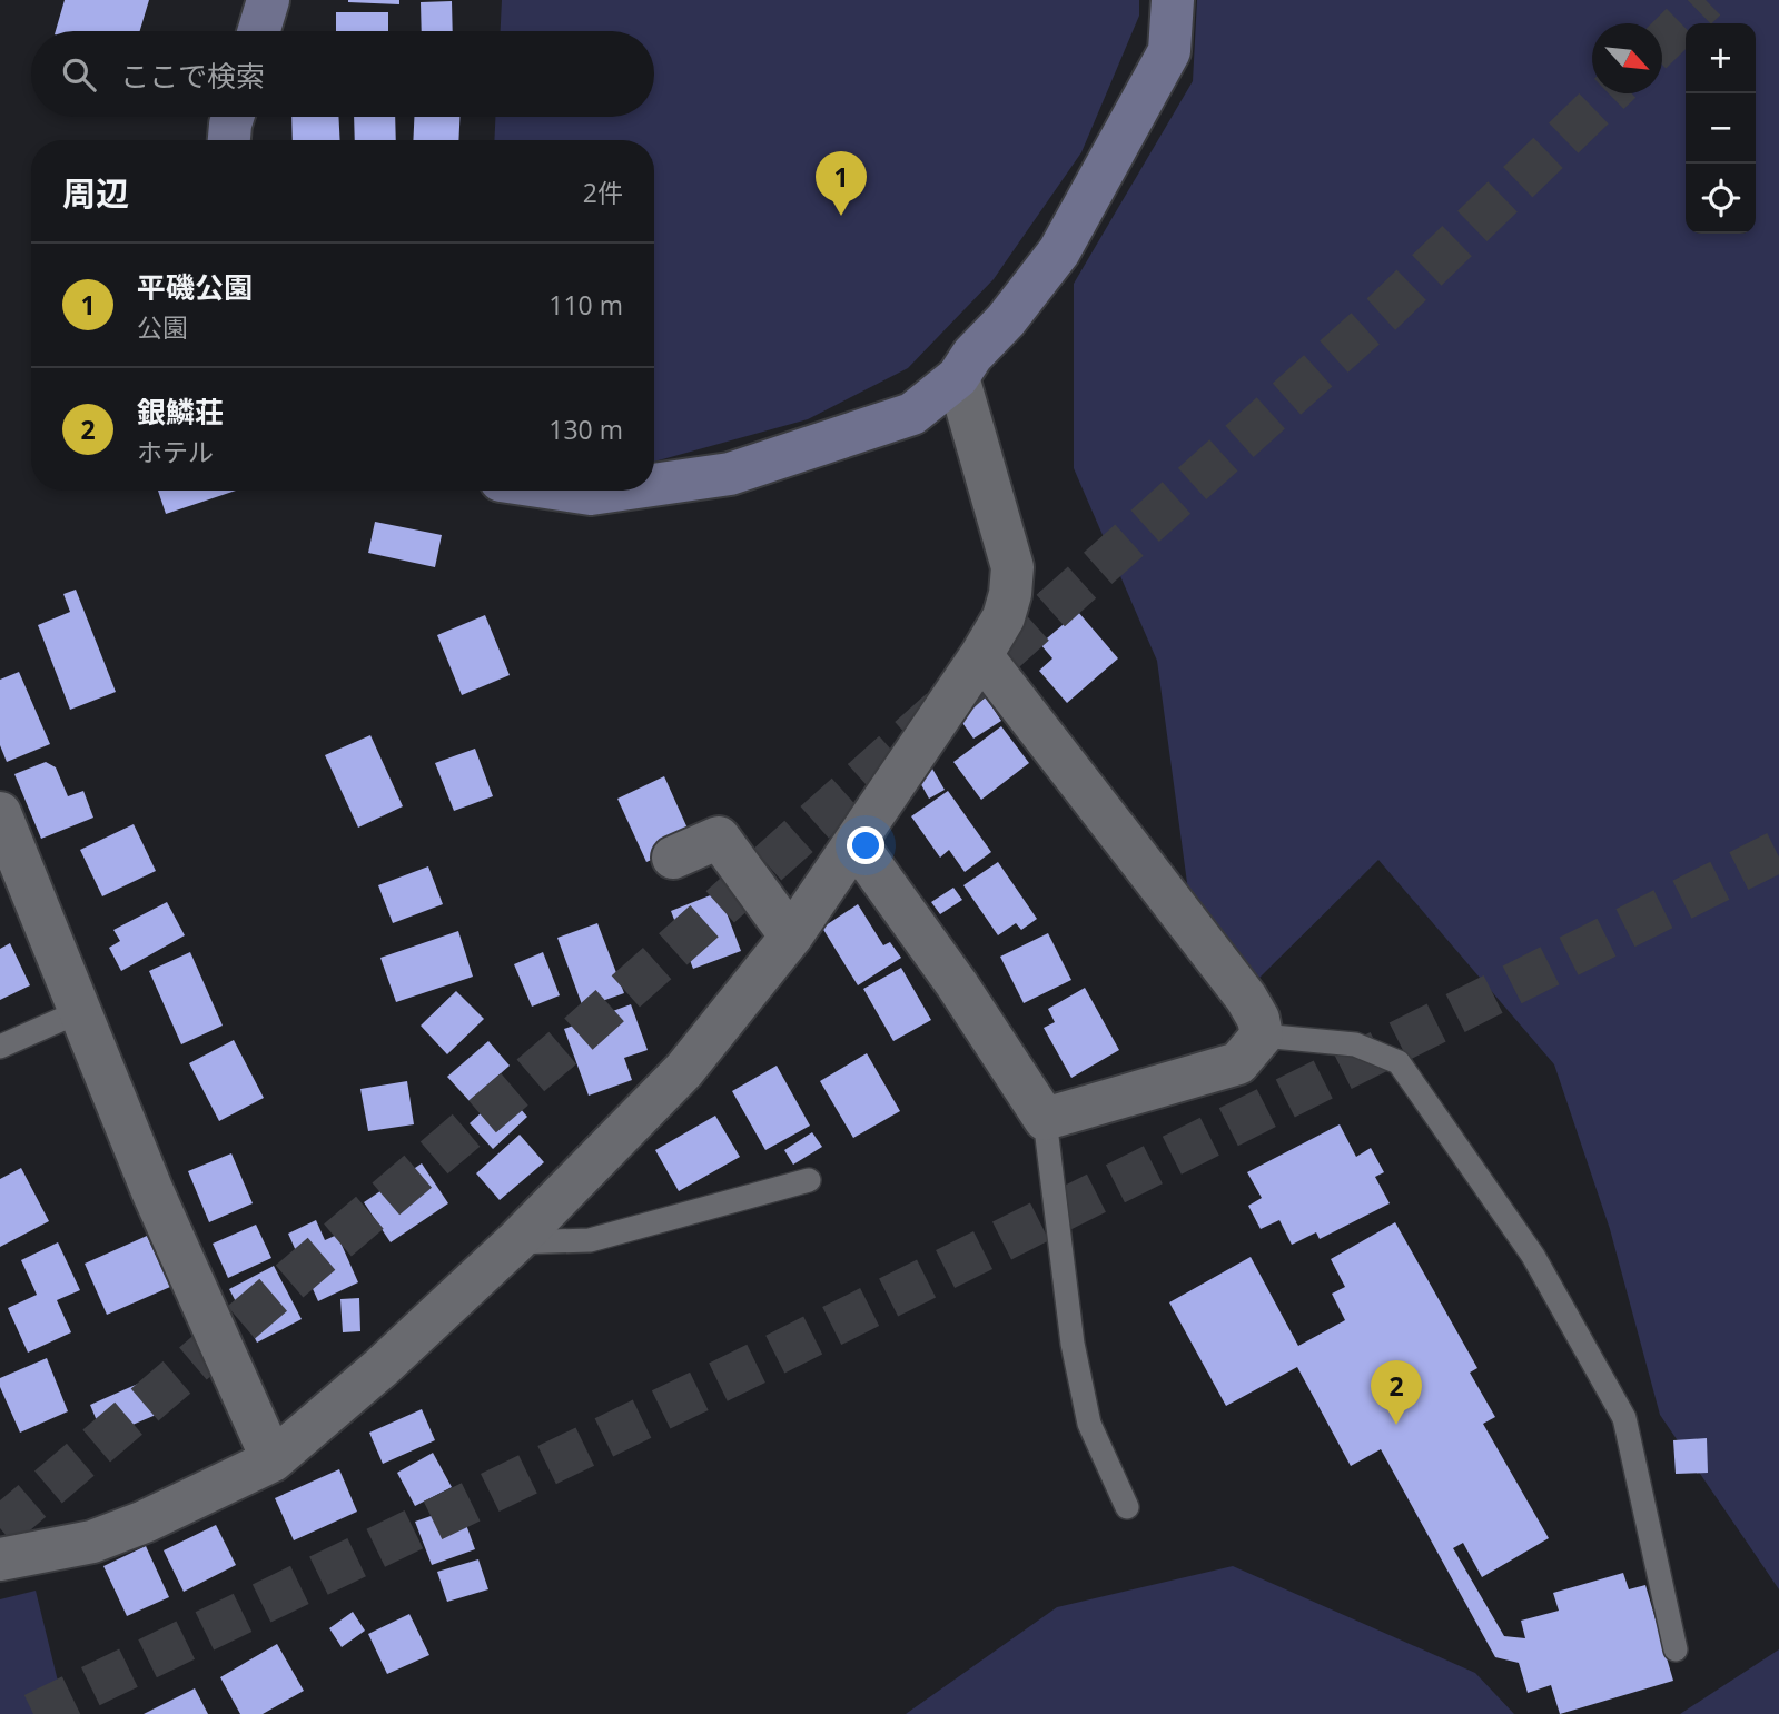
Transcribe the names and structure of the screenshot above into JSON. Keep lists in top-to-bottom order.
{
  "north": "bottom right",
  "page": {
    "map_buttons": ["+", "−"],
    "search": "ここで検索",
    "heading": ["周辺", "2件"],
    "pins": ["1", "2"],
    "list": [
      {
        "mark": "1",
        "name": "平磯公園",
        "note": "公園",
        "value": "110 m"
      },
      {
        "mark": "2",
        "name": "銀鱗荘",
        "note": "ホテル",
        "value": "130 m"
      }
    ]
  }
}
